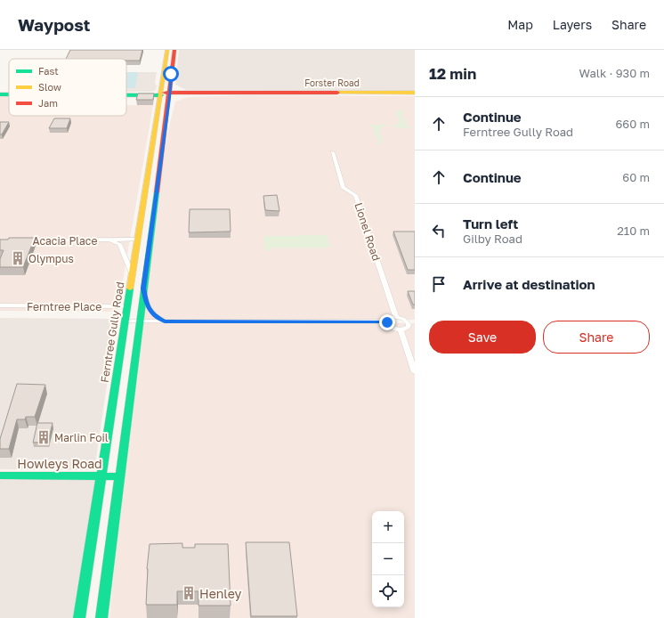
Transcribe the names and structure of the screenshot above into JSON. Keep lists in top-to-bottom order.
{
  "streets": {
    "main road": ["Forster Road", "Ferntree Gully Road", "Howleys Road"],
    "street": ["Lionel Road", "Acacia Place", "Ferntree Place"]
  },
  "crossings": [
    ["Forster Road", "Ferntree Gully Road"],
    ["Acacia Place", "Ferntree Gully Road"],
    ["Ferntree Place", "Ferntree Gully Road"],
    ["Ferntree Gully Road", "Howleys Road"]
  ],
  "places": {
    "building": ["Olympus", "Marlin Foil", "Henley"]
  },
  "legend": ["Fast", "Slow", "Jam"],
  "page": {
    "header": "Waypost",
    "nav": ["Map", "Layers", "Share"],
    "heading": ["12 min", "Walk · 930 m"],
    "list": [
      ["Continue", "Ferntree Gully Road", "660 m"],
      ["Continue", "60 m"],
      ["Turn left", "Gilby Road", "210 m"],
      "Arrive at destination"
    ],
    "buttons": ["Save", "Share"],
    "map_buttons": ["+", "−"]
  }
}
